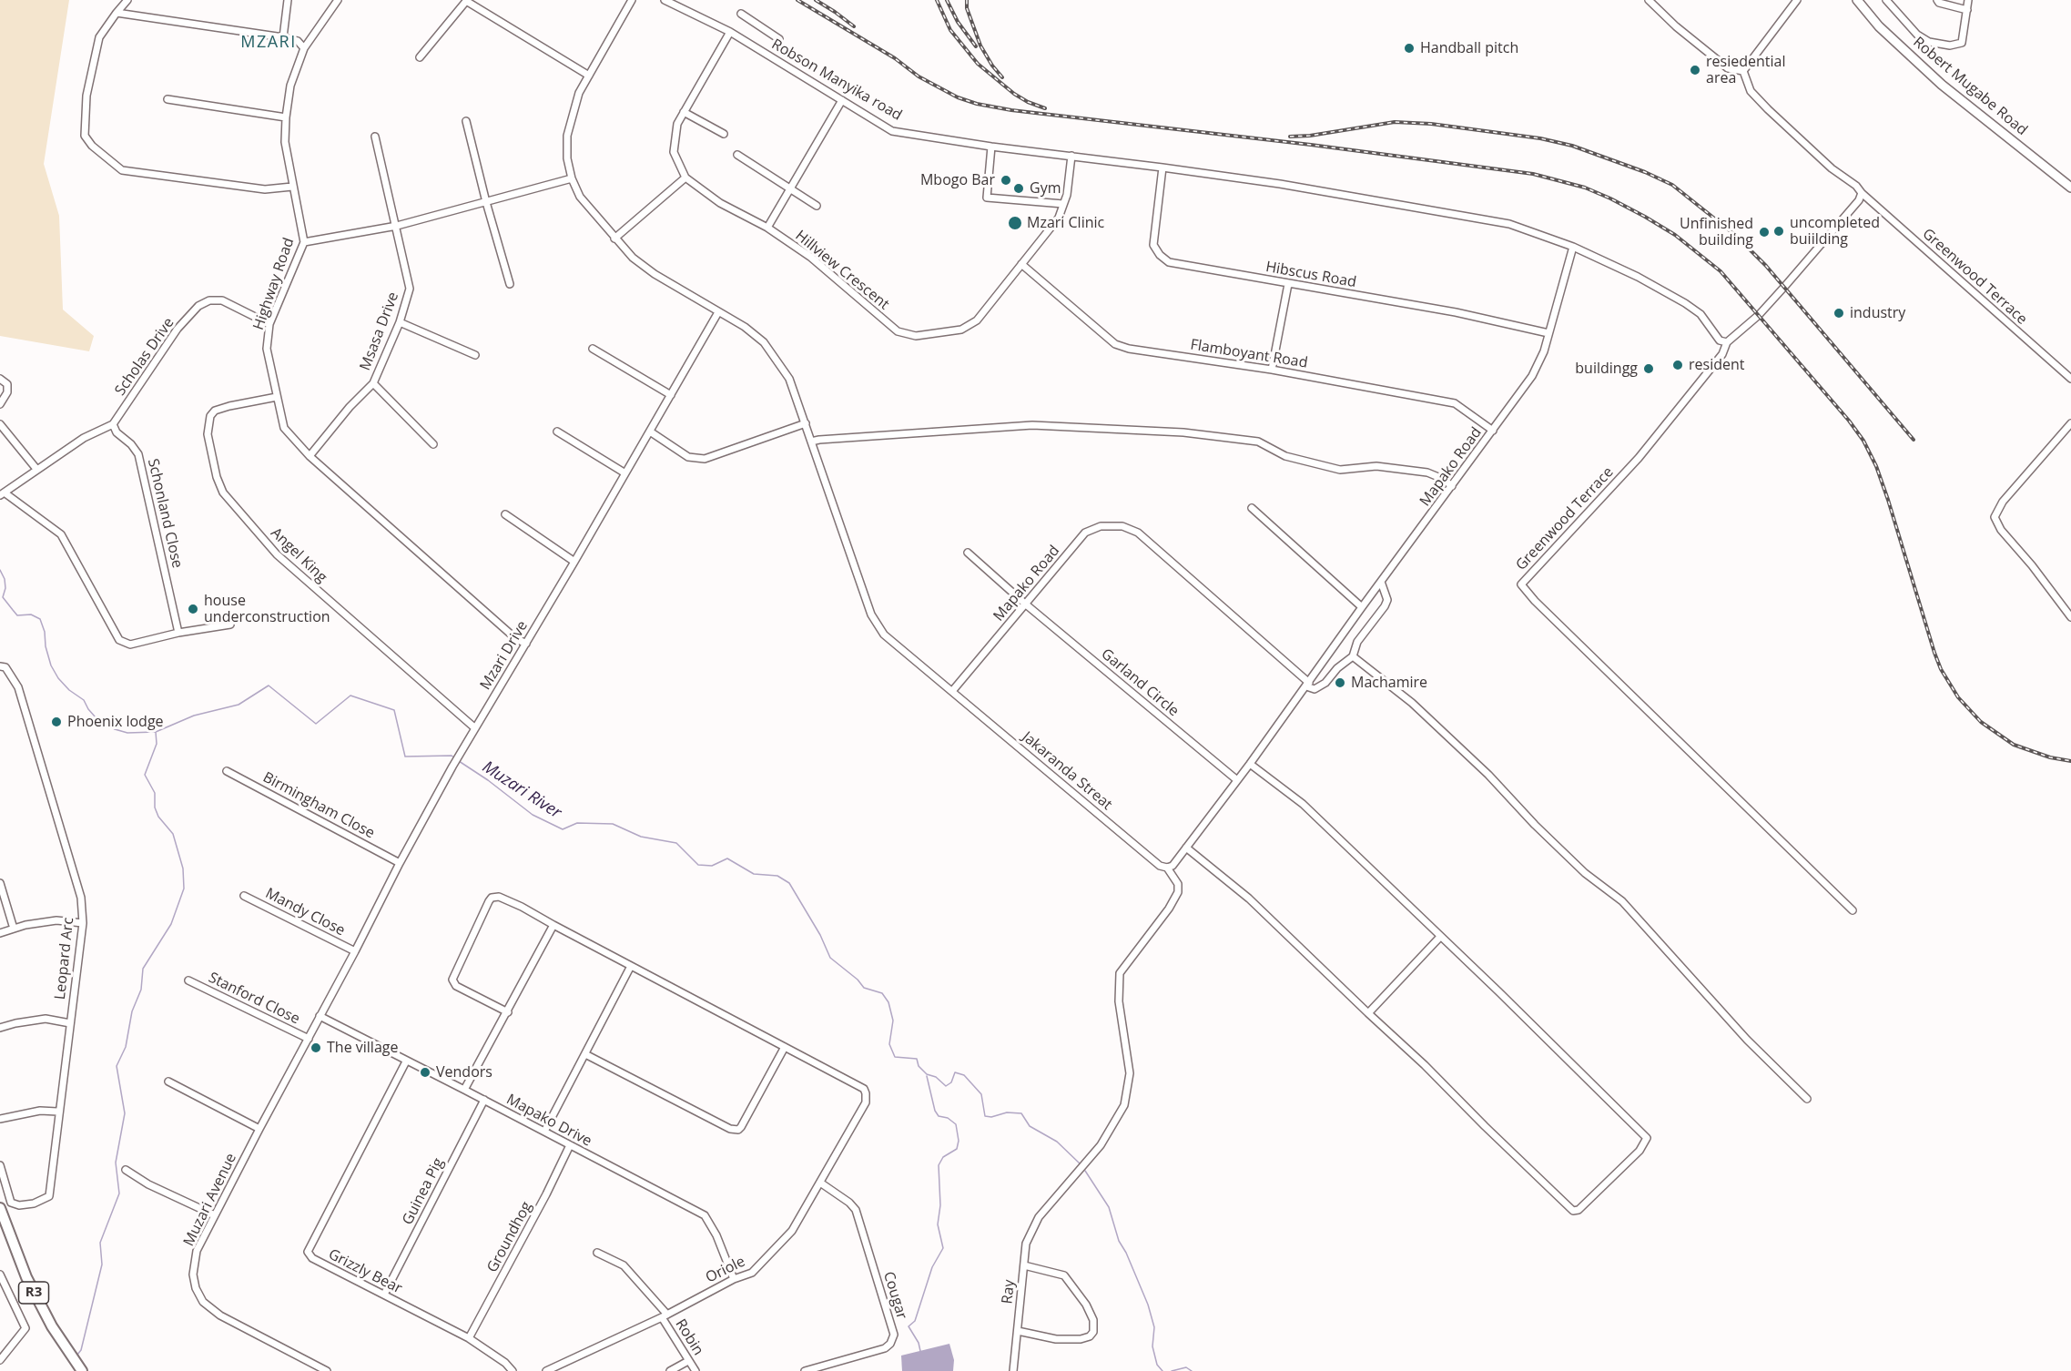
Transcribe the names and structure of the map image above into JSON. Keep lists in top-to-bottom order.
{
  "streets": {
    "highway": ["R3"],
    "main road": ["Robert Mugabe Road"],
    "street": [
      "Robson Manyika road",
      "Hillview Crescent",
      "Hibscus Road",
      "Greenwood Terrace",
      "Highway Road",
      "Msasa Drive",
      "Flamboyant Road",
      "Scholas Drive",
      "Mapako Road",
      "Schonland Close",
      "Angel King",
      "Mzari Drive",
      "Garland Circle",
      "Jakaranda Streat",
      "Birmingham Close",
      "Mandy Close",
      "Leopard Arc",
      "Stanford Close",
      "Mapako Drive",
      "Guinea Pig",
      "Muzari Avenue",
      "Groundhog",
      "Oriole",
      "Grizzly Bear",
      "Ray",
      "Cougar",
      "Robin"
    ]
  },
  "crossings": [
    ["Robson Manyika road", "Hillview Crescent"],
    ["Robson Manyika road", "Hibscus Road"],
    ["Robson Manyika road", "Greenwood Terrace"],
    ["Robson Manyika road", "Mapako Road"],
    ["Hillview Crescent", "Flamboyant Road"],
    ["Hibscus Road", "Mapako Road"],
    ["Highway Road", "Msasa Drive"],
    ["Highway Road", "Scholas Drive"],
    ["Highway Road", "Angel King"],
    ["Highway Road", "Mzari Drive"],
    ["Flamboyant Road", "Mapako Road"],
    ["Scholas Drive", "Schonland Close"],
    ["Mapako Road", "Garland Circle"],
    ["Mapako Road", "Jakaranda Streat"],
    ["Mapako Road", "Ray"],
    ["Angel King", "Mzari Drive"],
    ["Mzari Drive", "Jakaranda Streat"],
    ["Mzari Drive", "Birmingham Close"],
    ["Mzari Drive", "Mandy Close"],
    ["Mzari Drive", "Mapako Drive"],
    ["Mzari Drive", "Muzari Avenue"],
    ["Jakaranda Streat", "Ray"],
    ["Stanford Close", "Muzari Avenue"],
    ["Mapako Drive", "Guinea Pig"],
    ["Mapako Drive", "Muzari Avenue"],
    ["Mapako Drive", "Groundhog"],
    ["Mapako Drive", "Oriole"],
    ["Mapako Drive", "Grizzly Bear"],
    ["Guinea Pig", "Grizzly Bear"],
    ["Groundhog", "Grizzly Bear"],
    ["Oriole", "Cougar"],
    ["Oriole", "Robin"]
  ],
  "districts": ["MZARI"],
  "water": ["Muzari River"],
  "places": [
    "Handball pitch",
    "resiedential area",
    "Mbogo Bar",
    "Gym",
    "Mzari Clinic",
    "uncompleted buiilding",
    "Unfinished building",
    "industry",
    "resident",
    "buildingg",
    "house underconstruction",
    "Machamire",
    "Phoenix lodge",
    "The village",
    "Vendors"
  ]
}
